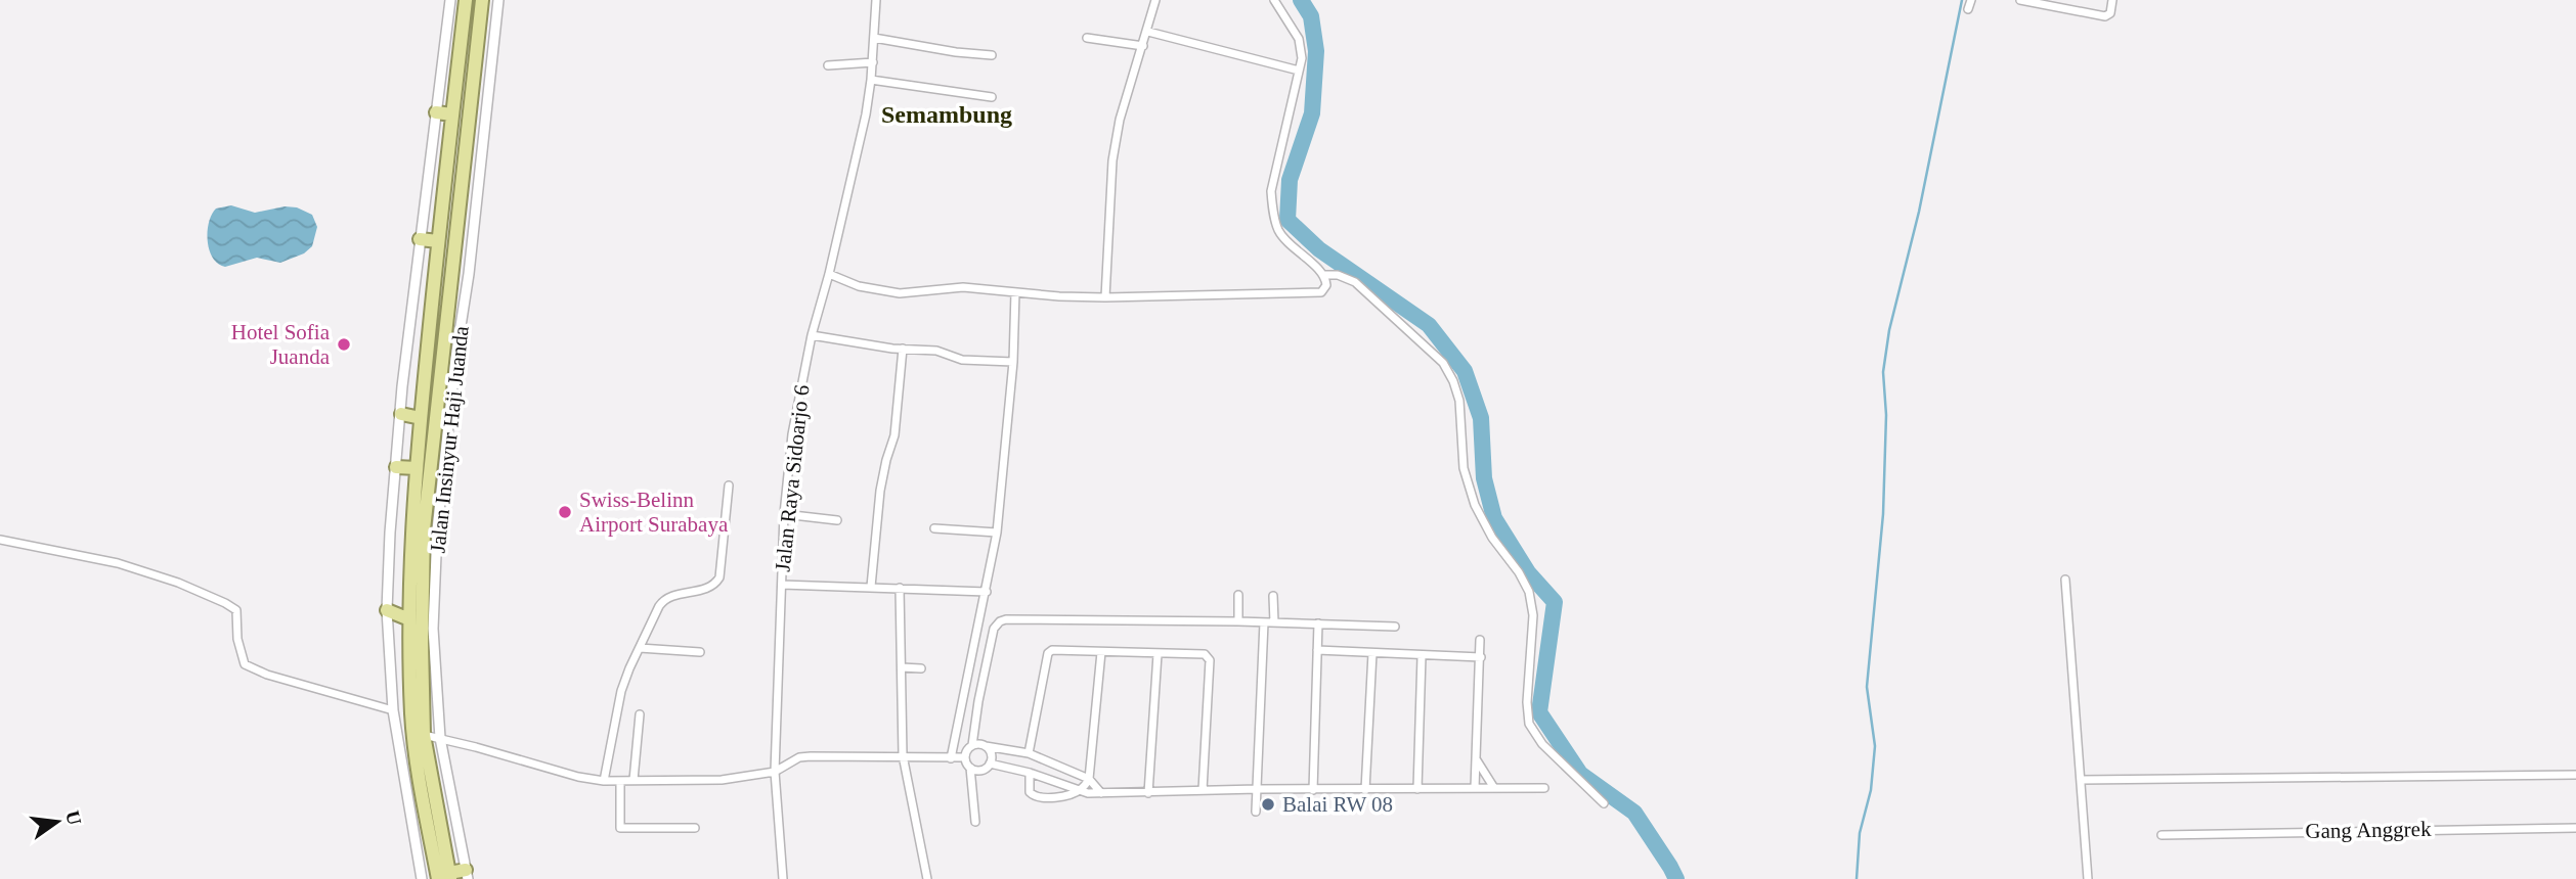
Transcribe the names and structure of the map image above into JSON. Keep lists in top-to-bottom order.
{
  "streets": {
    "highway": ["Jalan Insinyur Haji Juanda"],
    "street": ["Jalan Raya Sidoarjo 6", "Gang Anggrek"]
  },
  "districts": ["Semambung"],
  "places": ["Hotel Sofia Juanda", "Swiss-Belinn Airport Surabaya", "Balai RW 08"],
  "north": "right"
}
